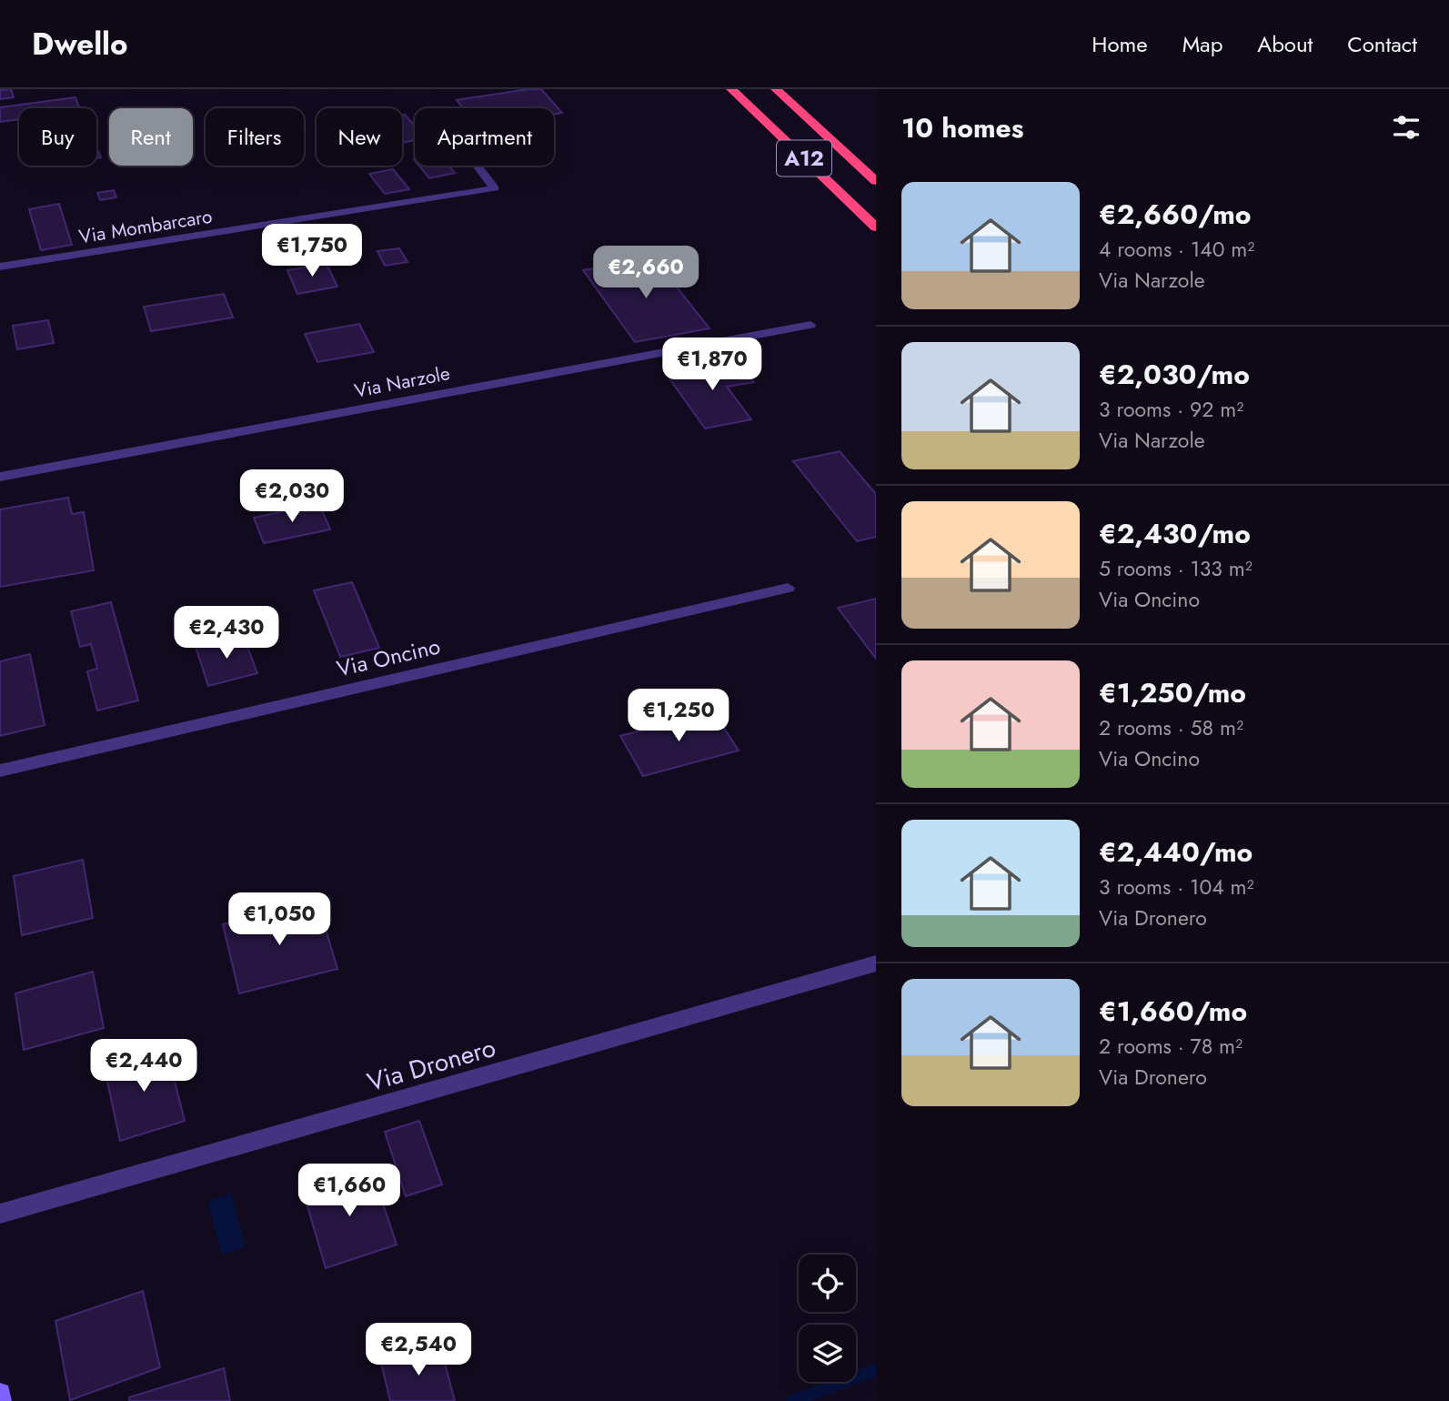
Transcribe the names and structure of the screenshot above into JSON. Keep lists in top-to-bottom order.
{
  "streets": {
    "highway": ["A12"],
    "street": [
      "Via Mombarcaro",
      "Via Narzole",
      "Via Oncino",
      "Via Dronero"
    ]
  },
  "page": {
    "header": "Dwello",
    "nav": [
      "Home",
      "Map",
      "About",
      "Contact"
    ],
    "heading": "10 homes",
    "chip": [
      "Buy",
      "Rent",
      "Filters",
      "New",
      "Apartment"
    ],
    "list": [
      {
        "name": "€2,660/mo",
        "note": "4 rooms · 140 m² · Via Narzole"
      },
      {
        "name": "€2,030/mo",
        "note": "3 rooms · 92 m² · Via Narzole"
      },
      {
        "name": "€2,430/mo",
        "note": "5 rooms · 133 m² · Via Oncino"
      },
      {
        "name": "€1,250/mo",
        "note": "2 rooms · 58 m² · Via Oncino"
      },
      {
        "name": "€2,440/mo",
        "note": "3 rooms · 104 m² · Via Dronero"
      },
      {
        "name": "€1,660/mo",
        "note": "2 rooms · 78 m² · Via Dronero"
      }
    ],
    "price": [
      "€1,750",
      "€2,660",
      "€1,870",
      "€2,030",
      "€2,430",
      "€1,250",
      "€1,050",
      "€2,440",
      "€1,660",
      "€2,540"
    ]
  }
}
